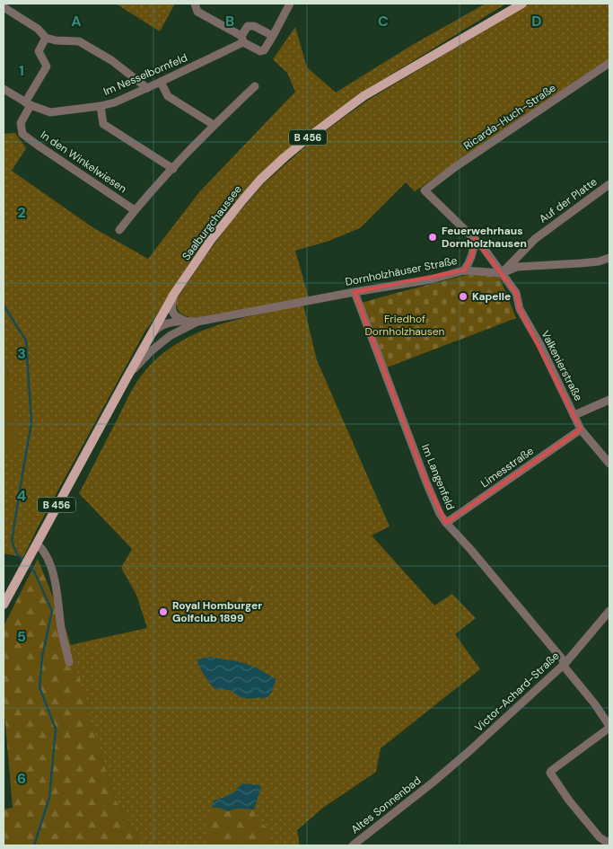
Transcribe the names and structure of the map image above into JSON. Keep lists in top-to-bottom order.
{
  "streets": {
    "main road": ["B 456", "Saalburgchaussee"],
    "street": [
      "Im Nesselbornfeld",
      "Ricarda-Huch-Straße",
      "In den Winkelwiesen",
      "Auf der Platte",
      "Dornholzhäuser Straße",
      "Valkenierstraße",
      "Limesstraße",
      "Im Langenfeld",
      "Victor-Achard-Straße",
      "Altes Sonnenbad"
    ]
  },
  "crossings": [
    ["Im Nesselbornfeld", "In den Winkelwiesen"],
    ["Ricarda-Huch-Straße", "Valkenierstraße"],
    ["Auf der Platte", "Dornholzhäuser Straße"],
    ["Auf der Platte", "Valkenierstraße"],
    ["Saalburgchaussee", "Dornholzhäuser Straße"],
    ["Dornholzhäuser Straße", "Valkenierstraße"],
    ["Dornholzhäuser Straße", "Im Langenfeld"],
    ["Valkenierstraße", "Limesstraße"],
    ["Limesstraße", "Im Langenfeld"],
    ["Im Langenfeld", "Victor-Achard-Straße"],
    ["Victor-Achard-Straße", "Altes Sonnenbad"]
  ],
  "parks": ["Friedhof Dornholzhausen"],
  "places": ["Feuerwehrhaus Dornholzhausen", "Kapelle", "Royal Homburger Golfclub 1899"],
  "grid": {
    "columns": [
      "A",
      "B",
      "C",
      "D"
    ],
    "rows": [
      "1",
      "2",
      "3",
      "4",
      "5",
      "6"
    ]
  }
}
